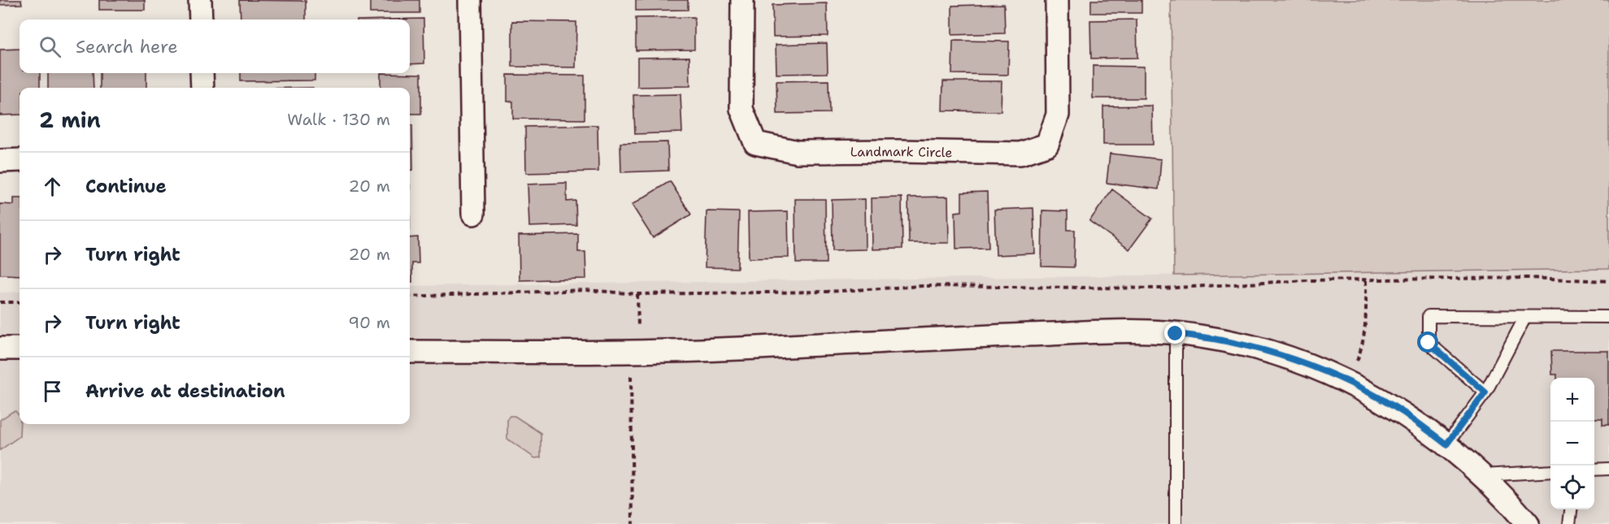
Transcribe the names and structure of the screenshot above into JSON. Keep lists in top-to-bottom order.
{
  "streets": {
    "street": ["Landmark Circle"]
  },
  "page": {
    "search": "Search here",
    "heading": ["2 min", "Walk · 130 m"],
    "list": [
      ["Continue", "20 m"],
      ["Turn right", "20 m"],
      ["Turn right", "90 m"],
      "Arrive at destination"
    ],
    "map_buttons": ["+", "−"]
  }
}
